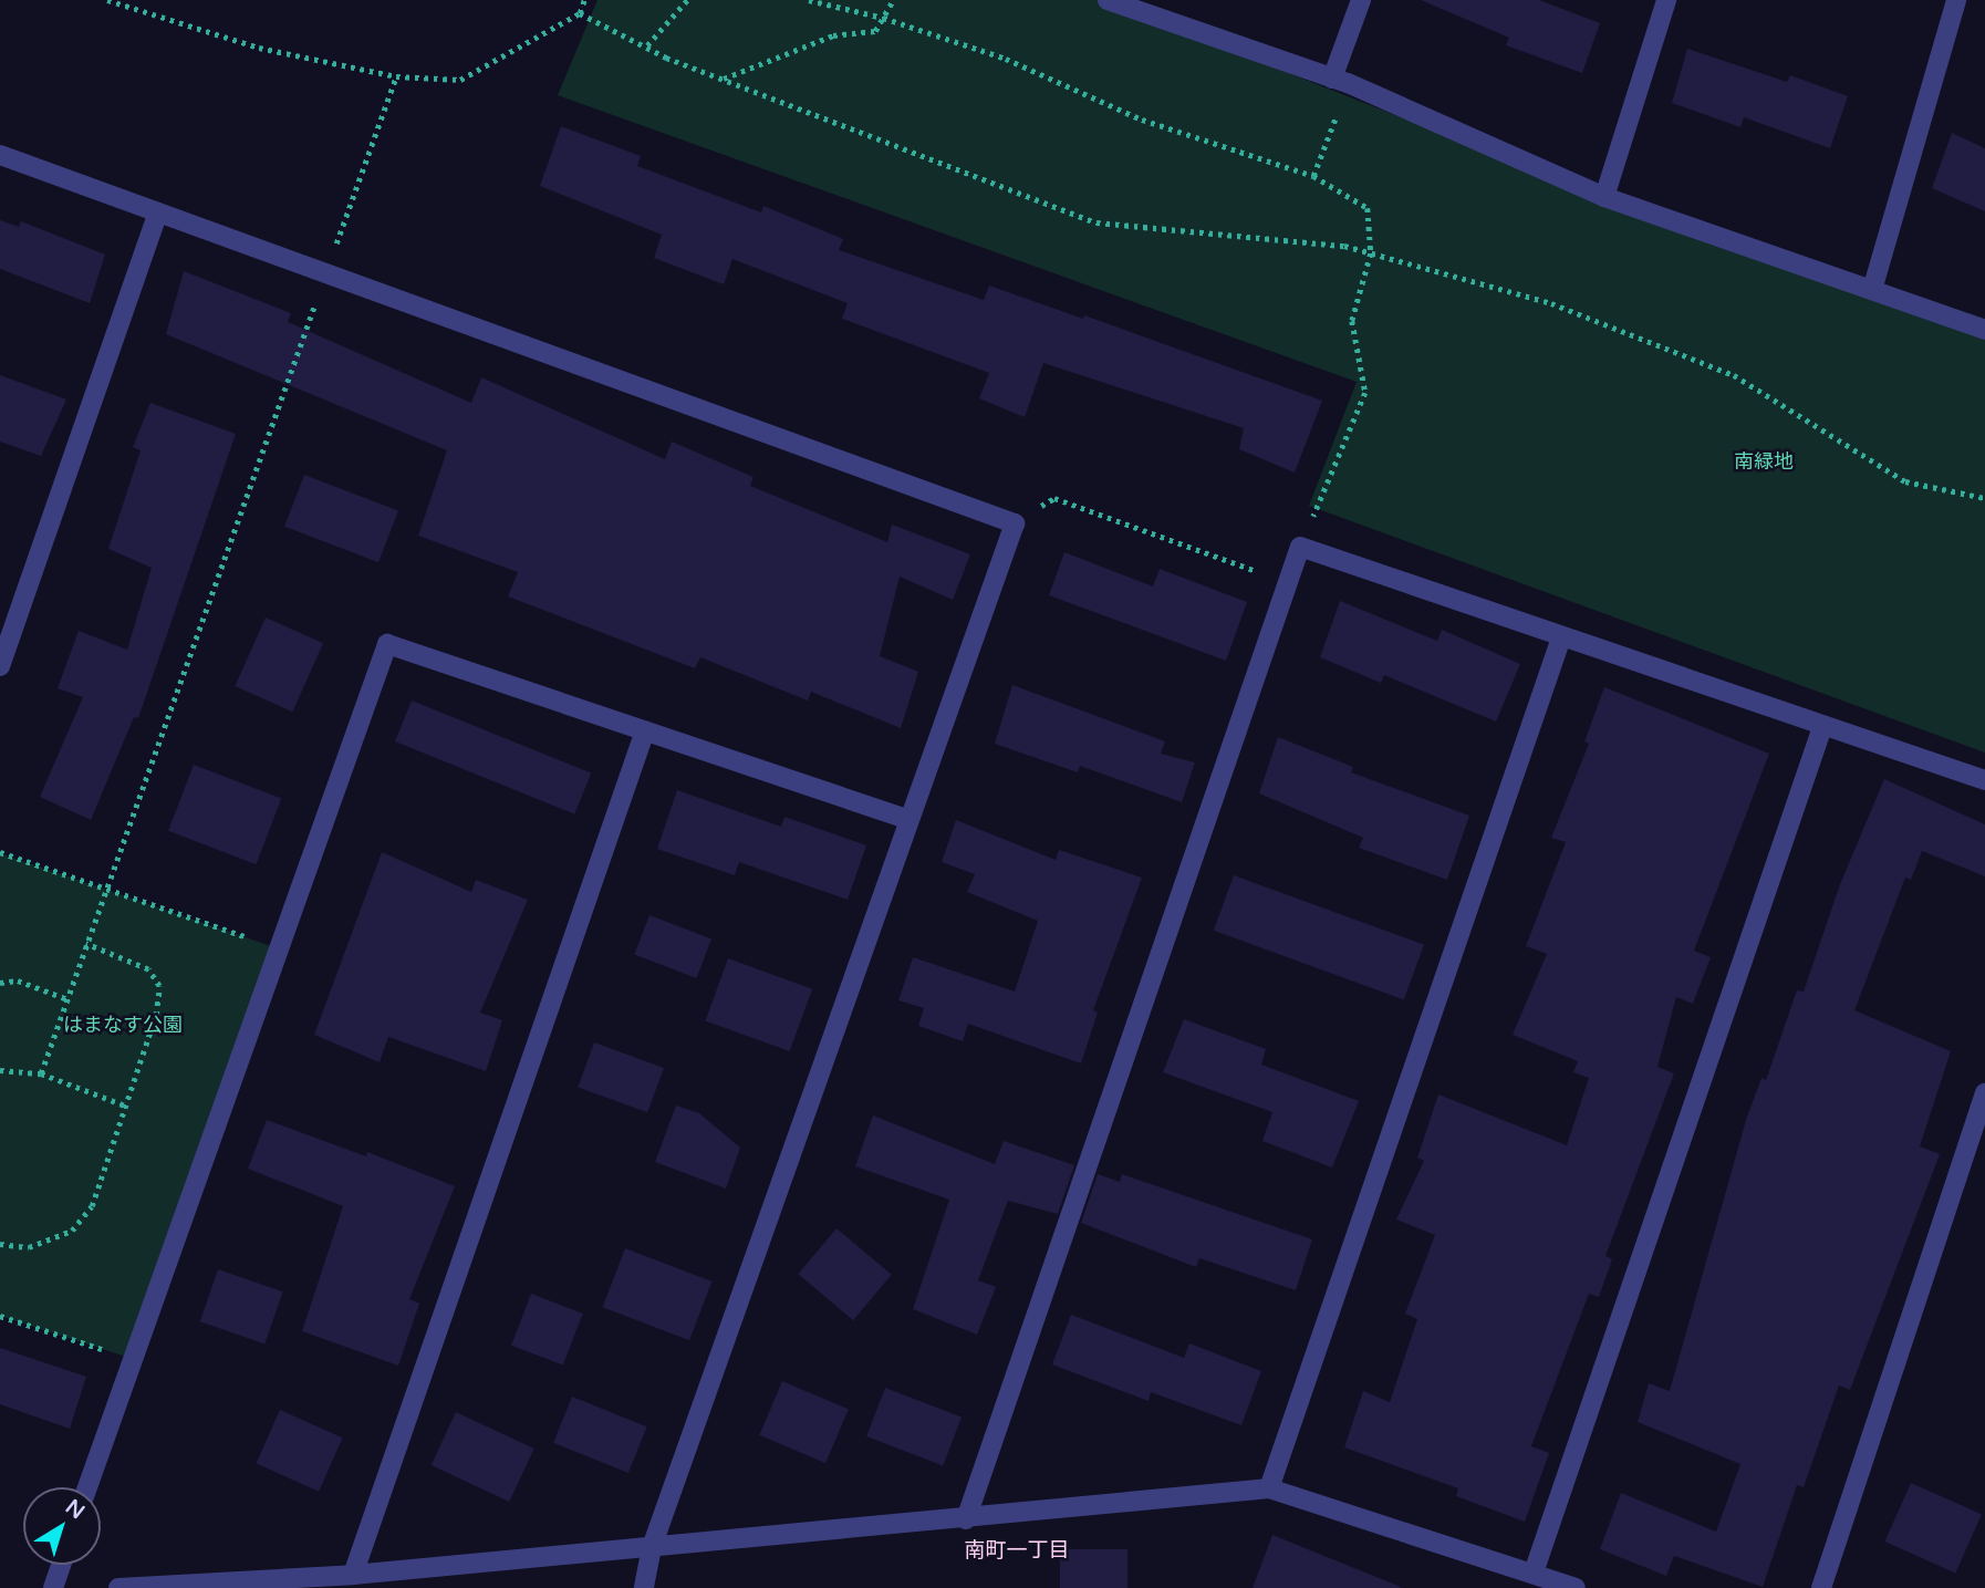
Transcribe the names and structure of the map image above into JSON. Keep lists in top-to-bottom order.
{
  "districts": ["南町一丁目"],
  "parks": ["南緑地", "はまなす公園"],
  "north": "top right"
}
